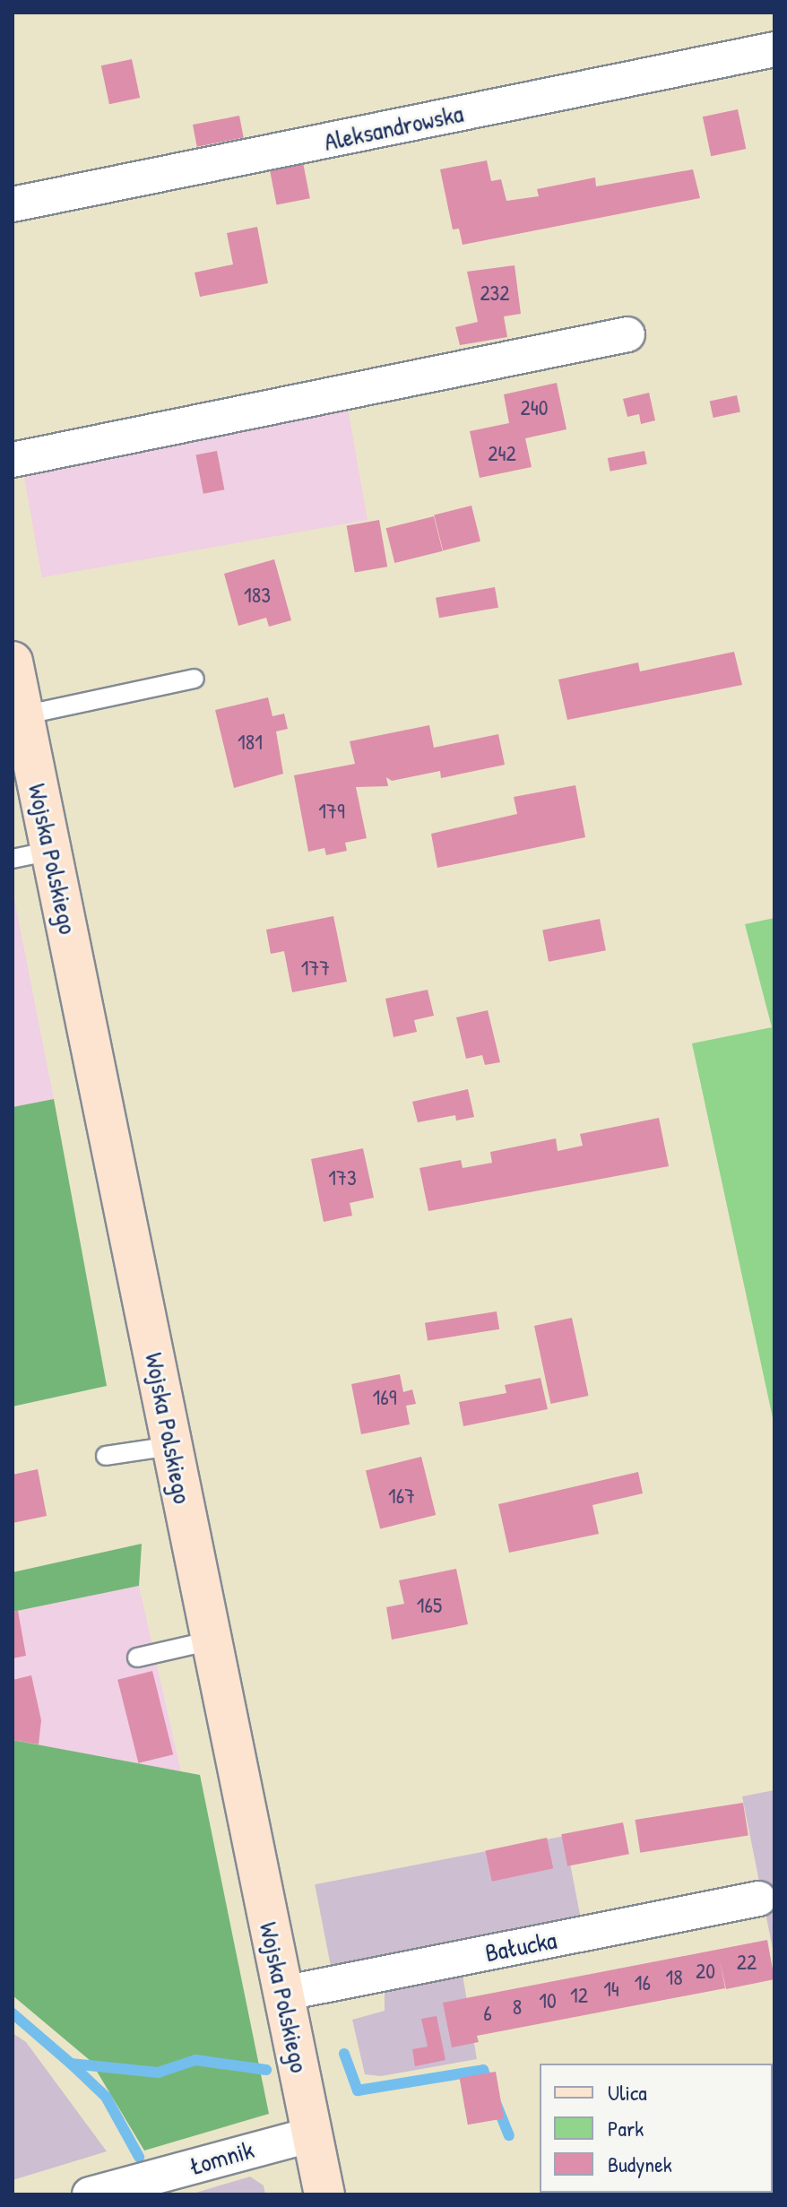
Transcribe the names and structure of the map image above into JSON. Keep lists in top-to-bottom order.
{
  "streets": {
    "main road": ["Wojska Polskiego"],
    "street": ["Aleksandrowska", "Bałucka", "Łomnik"]
  },
  "crossings": [
    ["Wojska Polskiego", "Bałucka"],
    ["Wojska Polskiego", "Łomnik"]
  ],
  "house_numbers": [
    "232",
    "240",
    "242",
    "183",
    "181",
    "179",
    "177",
    "173",
    "169",
    "167",
    "165",
    "22",
    "20",
    "18",
    "16",
    "14",
    "12",
    "10",
    "8",
    "6"
  ],
  "legend": ["Ulica", "Park", "Budynek"]
}
